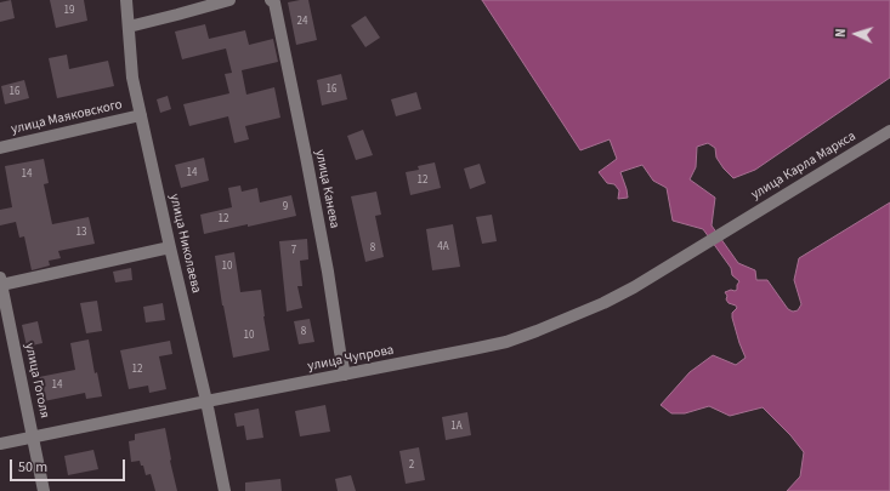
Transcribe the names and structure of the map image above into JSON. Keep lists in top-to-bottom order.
{
  "streets": {
    "street": [
      "улица Маяковского",
      "улица Карла Маркса",
      "улица Канева",
      "улица Николаева",
      "улица Чупрова",
      "улица Гоголя"
    ]
  },
  "crossings": [
    ["улица Маяковского", "улица Николаева"],
    ["улица Карла Маркса", "улица Чупрова"],
    ["улица Канева", "улица Чупрова"],
    ["улица Николаева", "улица Чупрова"],
    ["улица Чупрова", "улица Гоголя"]
  ],
  "house_numbers": [
    "19",
    "24",
    "16",
    "16",
    "14",
    "14",
    "12",
    "9",
    "12",
    "13",
    "4А",
    "8",
    "7",
    "10",
    "8",
    "10",
    "12",
    "14",
    "1А",
    "2"
  ],
  "scale_bar": "50 m",
  "north": "left"
}
